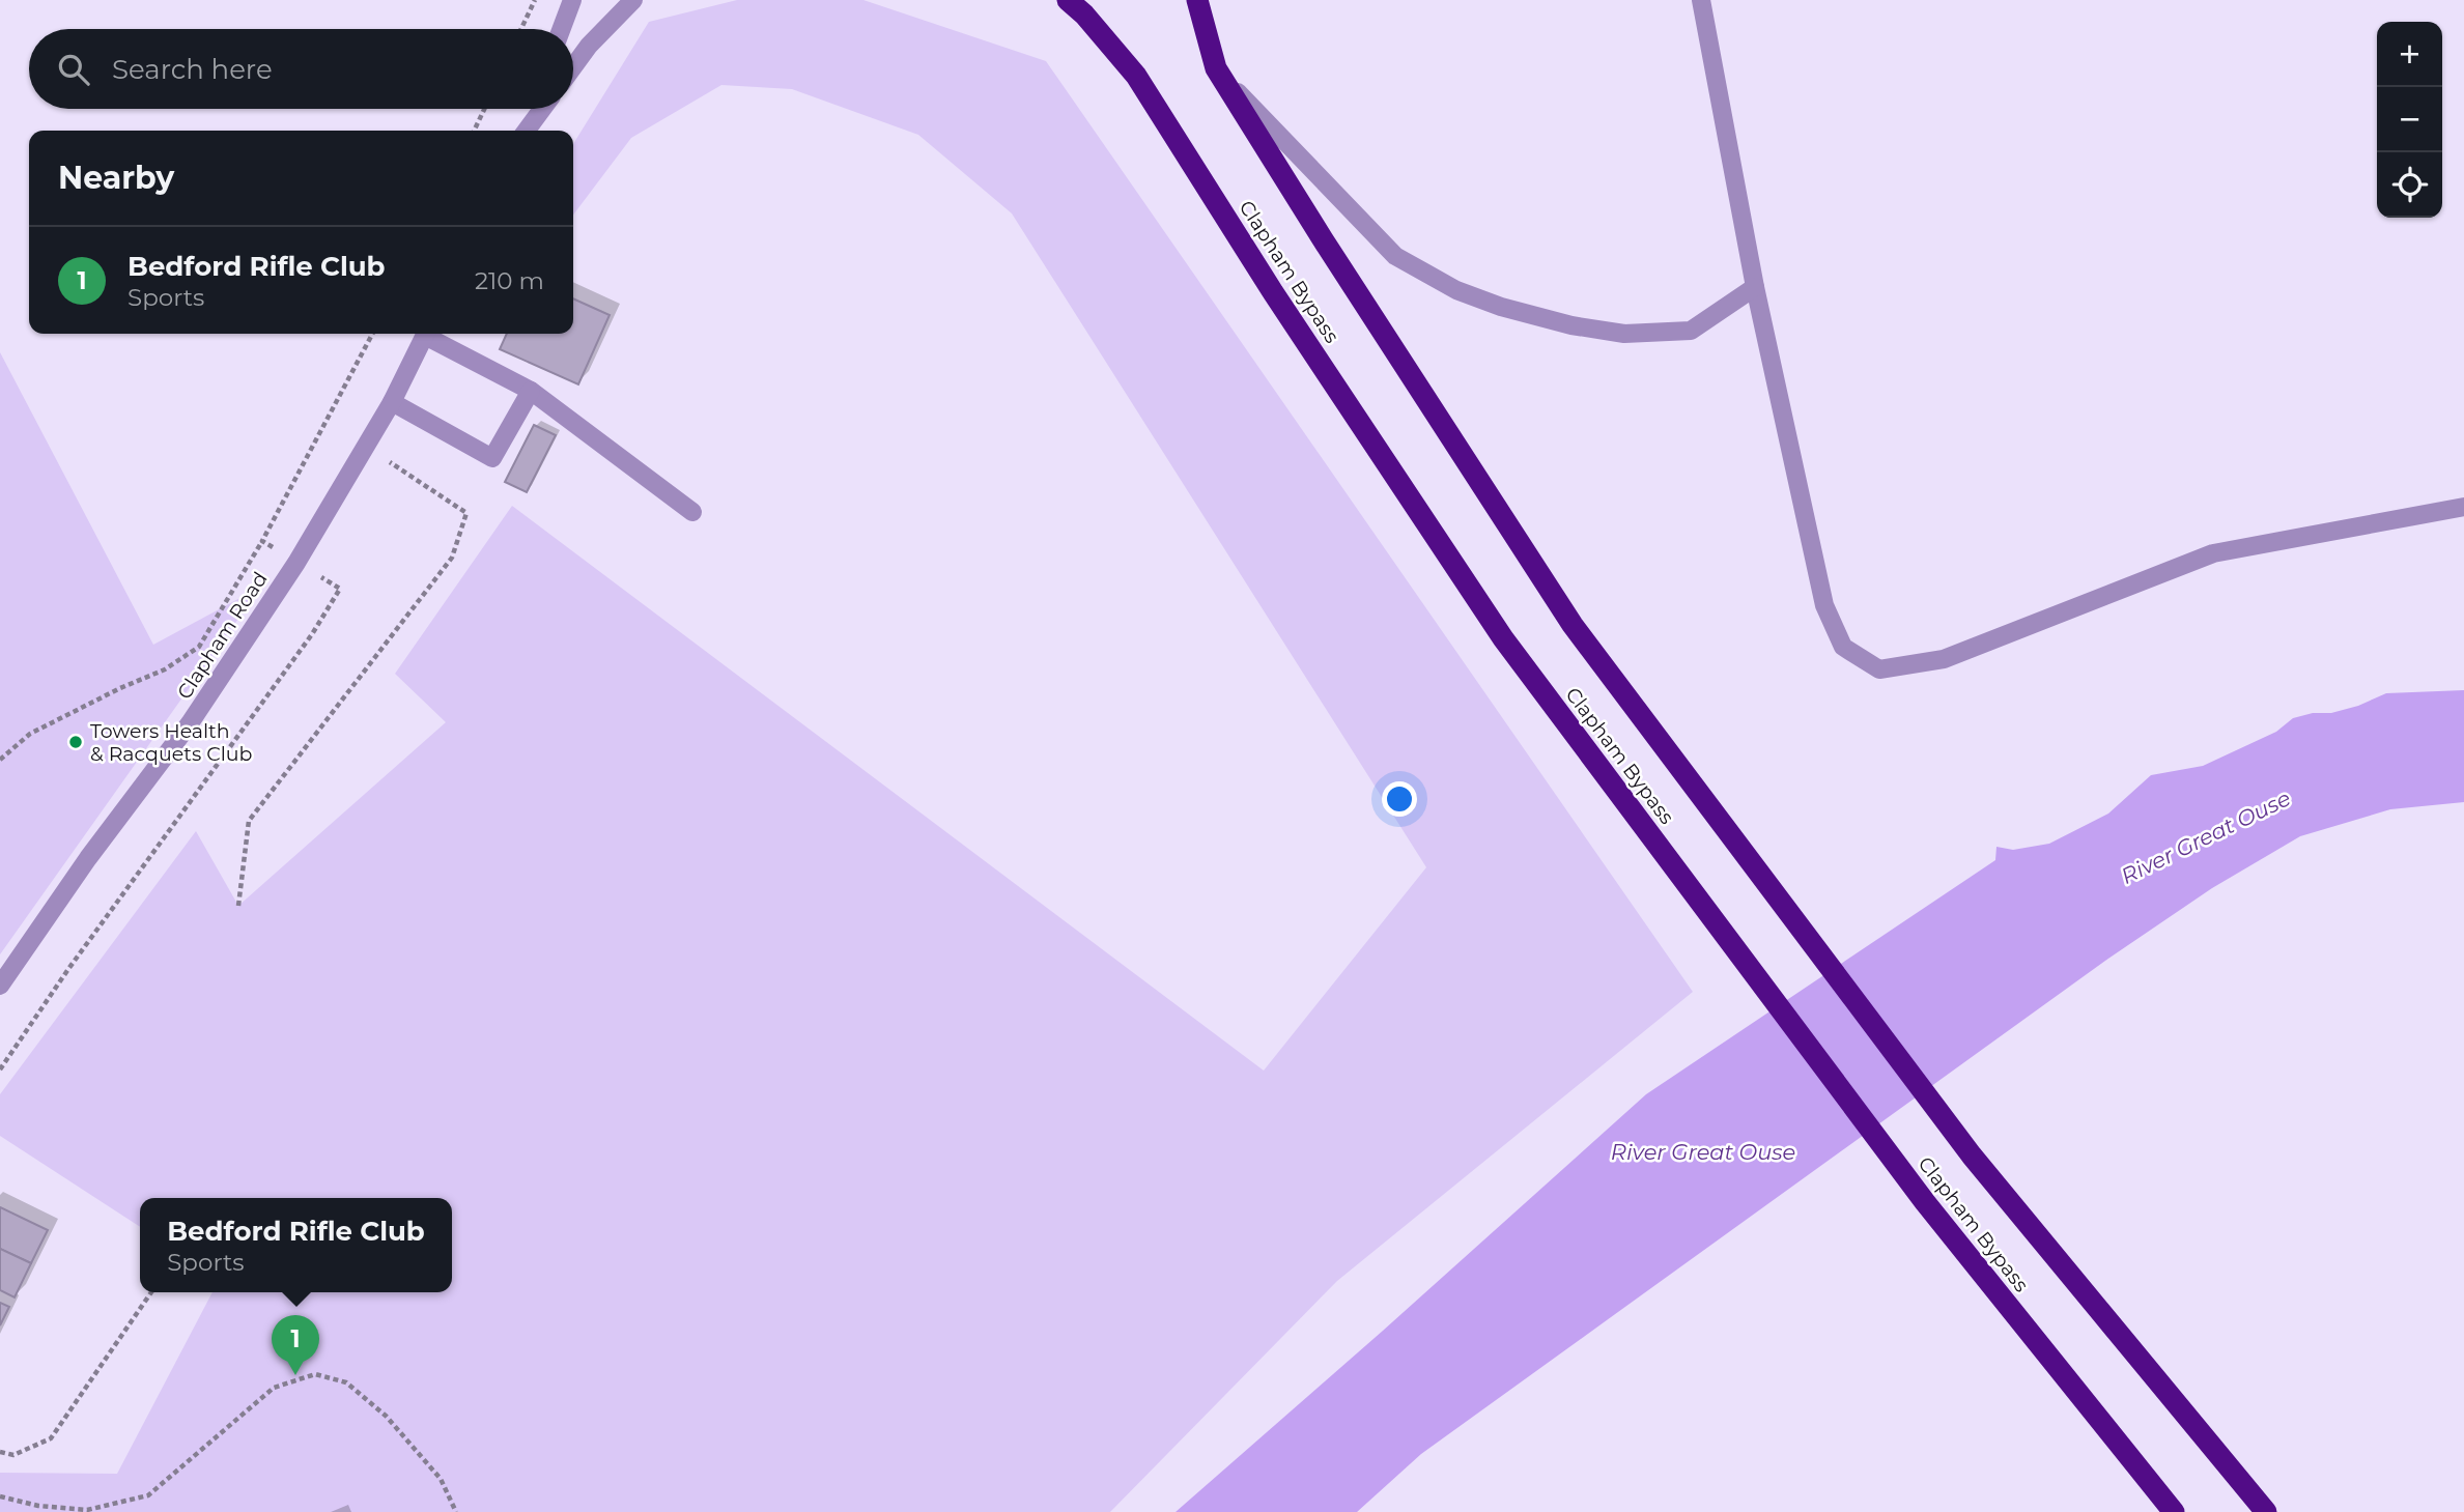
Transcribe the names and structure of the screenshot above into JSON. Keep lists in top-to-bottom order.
{
  "streets": {
    "highway": ["Clapham Bypass"],
    "street": ["Clapham Road"]
  },
  "water": ["River Great Ouse"],
  "places": ["Towers Health & Racquets Club"],
  "page": {
    "map_buttons": ["+", "−"],
    "search": "Search here",
    "heading": "Nearby",
    "list": [
      {
        "mark": "1",
        "name": "Bedford Rifle Club",
        "note": "Sports",
        "value": "210 m"
      }
    ],
    "popup": ["Bedford Rifle Club", "Sports"],
    "pins": "1"
  }
}
